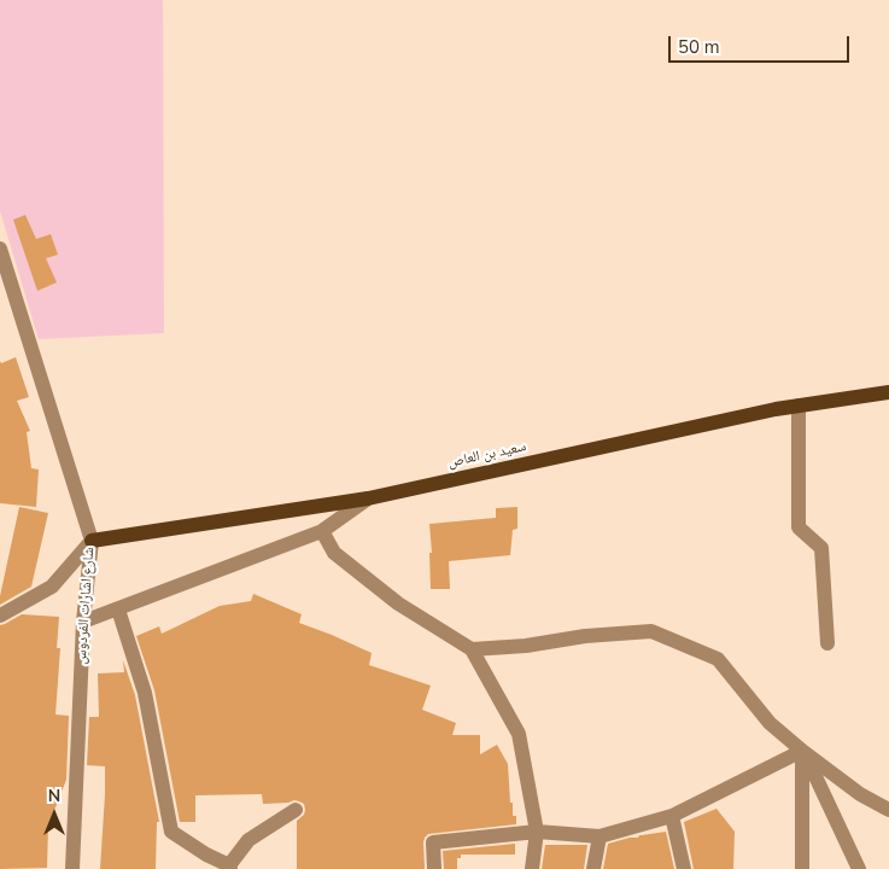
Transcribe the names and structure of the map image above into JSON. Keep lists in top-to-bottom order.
{
  "streets": {
    "main road": ["سعيد بن العاص"],
    "street": ["شارع اشارات الفردوس"]
  },
  "crossings": [
    ["سعيد بن العاص", "شارع اشارات الفردوس"]
  ],
  "scale_bar": "50 m",
  "north": "top"
}
